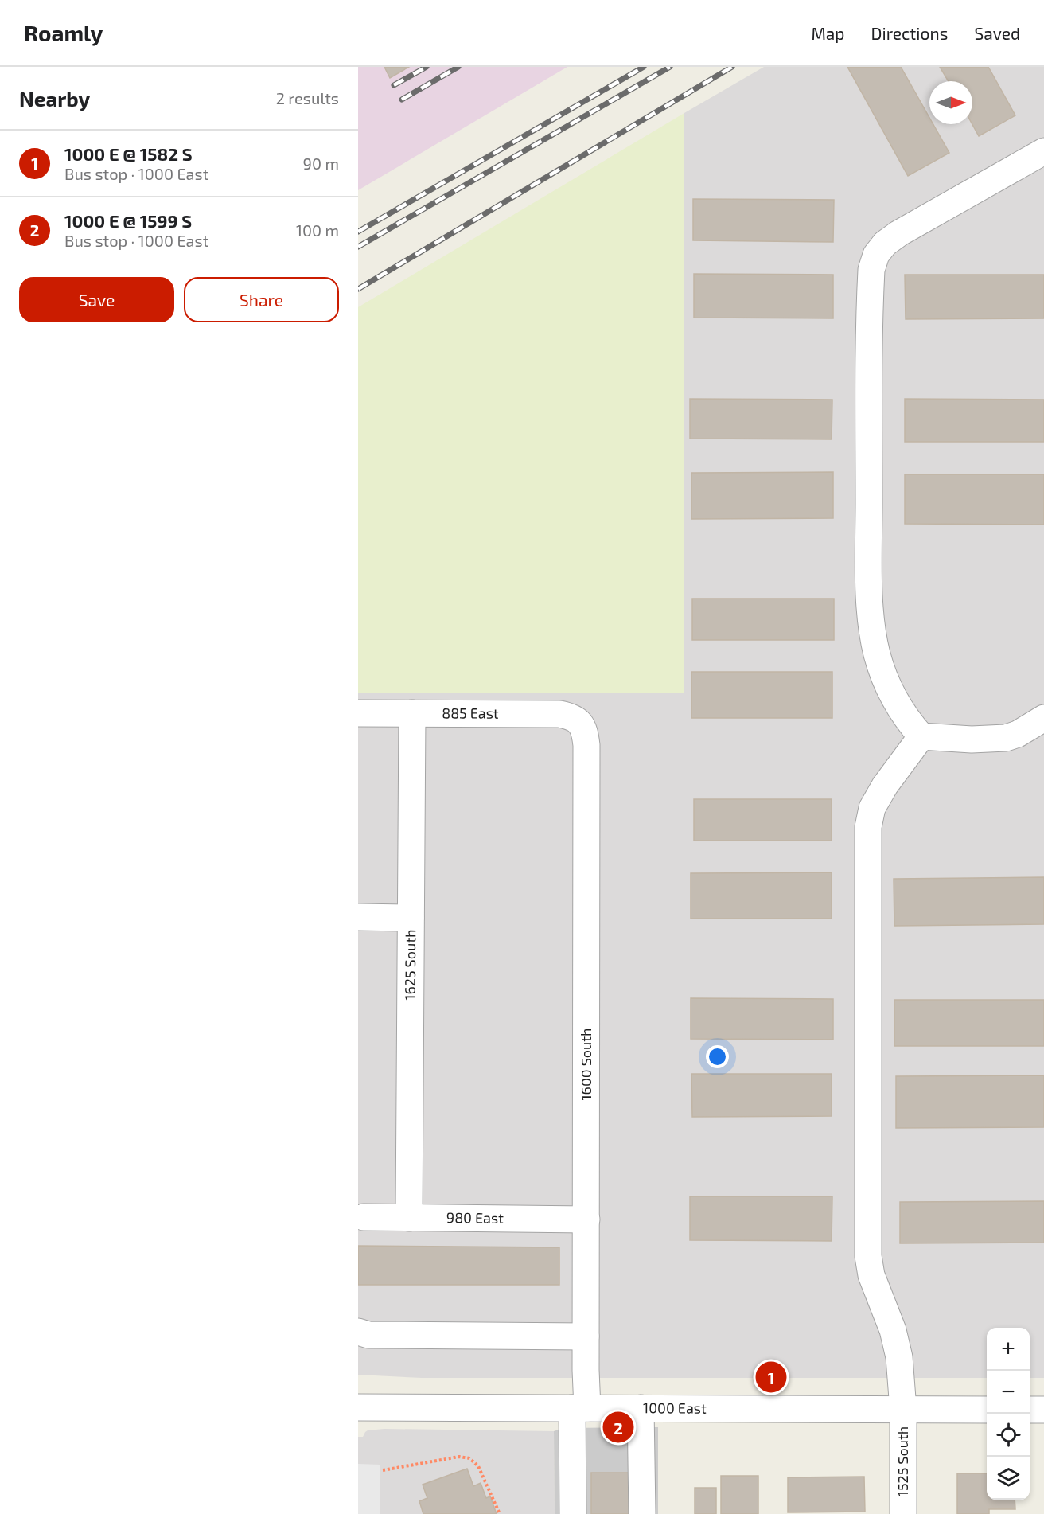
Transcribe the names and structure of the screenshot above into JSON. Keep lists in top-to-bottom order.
{
  "streets": {
    "street": [
      "885 East",
      "1625 South",
      "1600 South",
      "980 East",
      "1000 East",
      "1525 South"
    ]
  },
  "crossings": [
    ["885 East", "1625 South"],
    ["885 East", "1600 South"],
    ["1625 South", "980 East"],
    ["1600 South", "980 East"],
    ["1600 South", "1000 East"],
    ["1000 East", "1525 South"]
  ],
  "north": "right",
  "page": {
    "header": "Roamly",
    "nav": ["Map", "Directions", "Saved"],
    "heading": ["Nearby", "2 results"],
    "list": [
      {
        "mark": "1",
        "name": "1000 E @ 1582 S",
        "note": "Bus stop · 1000 East",
        "value": "90 m"
      },
      {
        "mark": "2",
        "name": "1000 E @ 1599 S",
        "note": "Bus stop · 1000 East",
        "value": "100 m"
      }
    ],
    "buttons": ["Save", "Share"],
    "map_buttons": ["+", "−"],
    "pins": ["1", "2"]
  }
}
